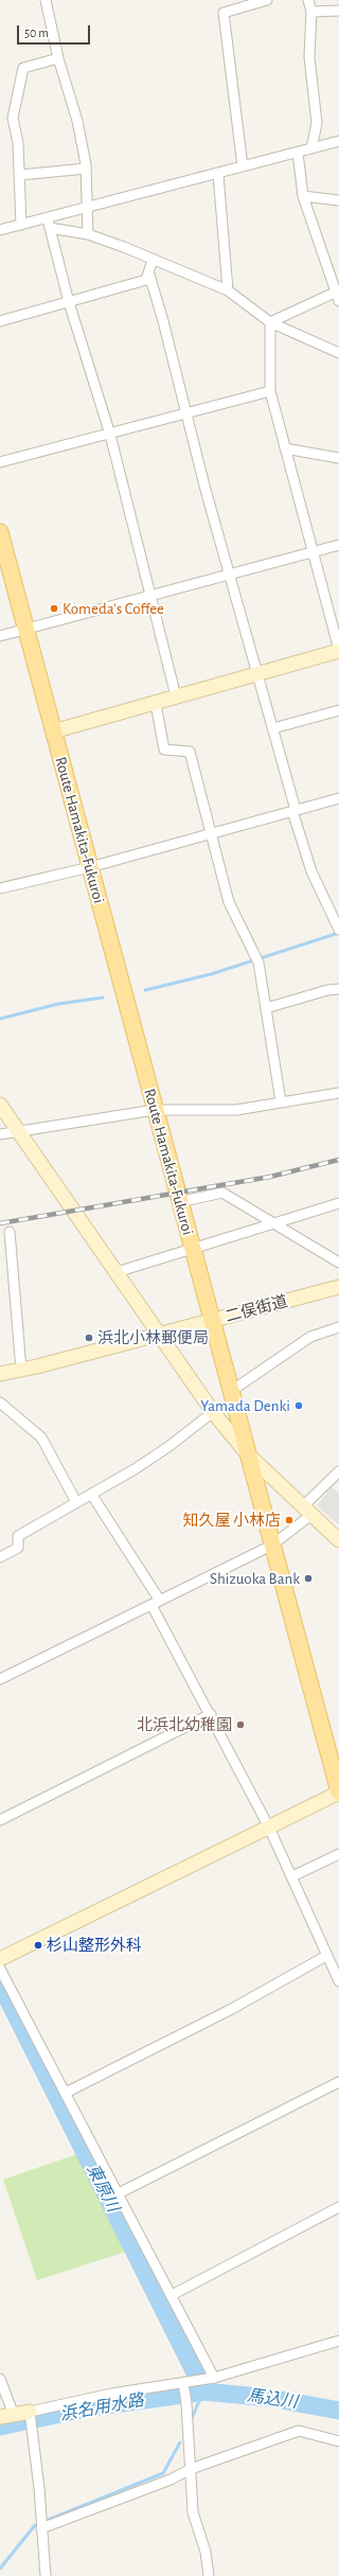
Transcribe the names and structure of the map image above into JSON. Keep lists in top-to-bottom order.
{
  "streets": {
    "main road": ["Route Hamakita-Fukuroi"],
    "street": ["二俣街道"]
  },
  "crossings": [
    ["Route Hamakita-Fukuroi", "二俣街道"]
  ],
  "water": ["東原川", "馬込川", "浜名用水路"],
  "places": [
    "Komeda's Coffee",
    "浜北小林郵便局",
    "Yamada Denki",
    "知久屋 小林店",
    "Shizuoka Bank",
    "北浜北幼稚園",
    "杉山整形外科"
  ],
  "scale_bar": "50 m"
}
